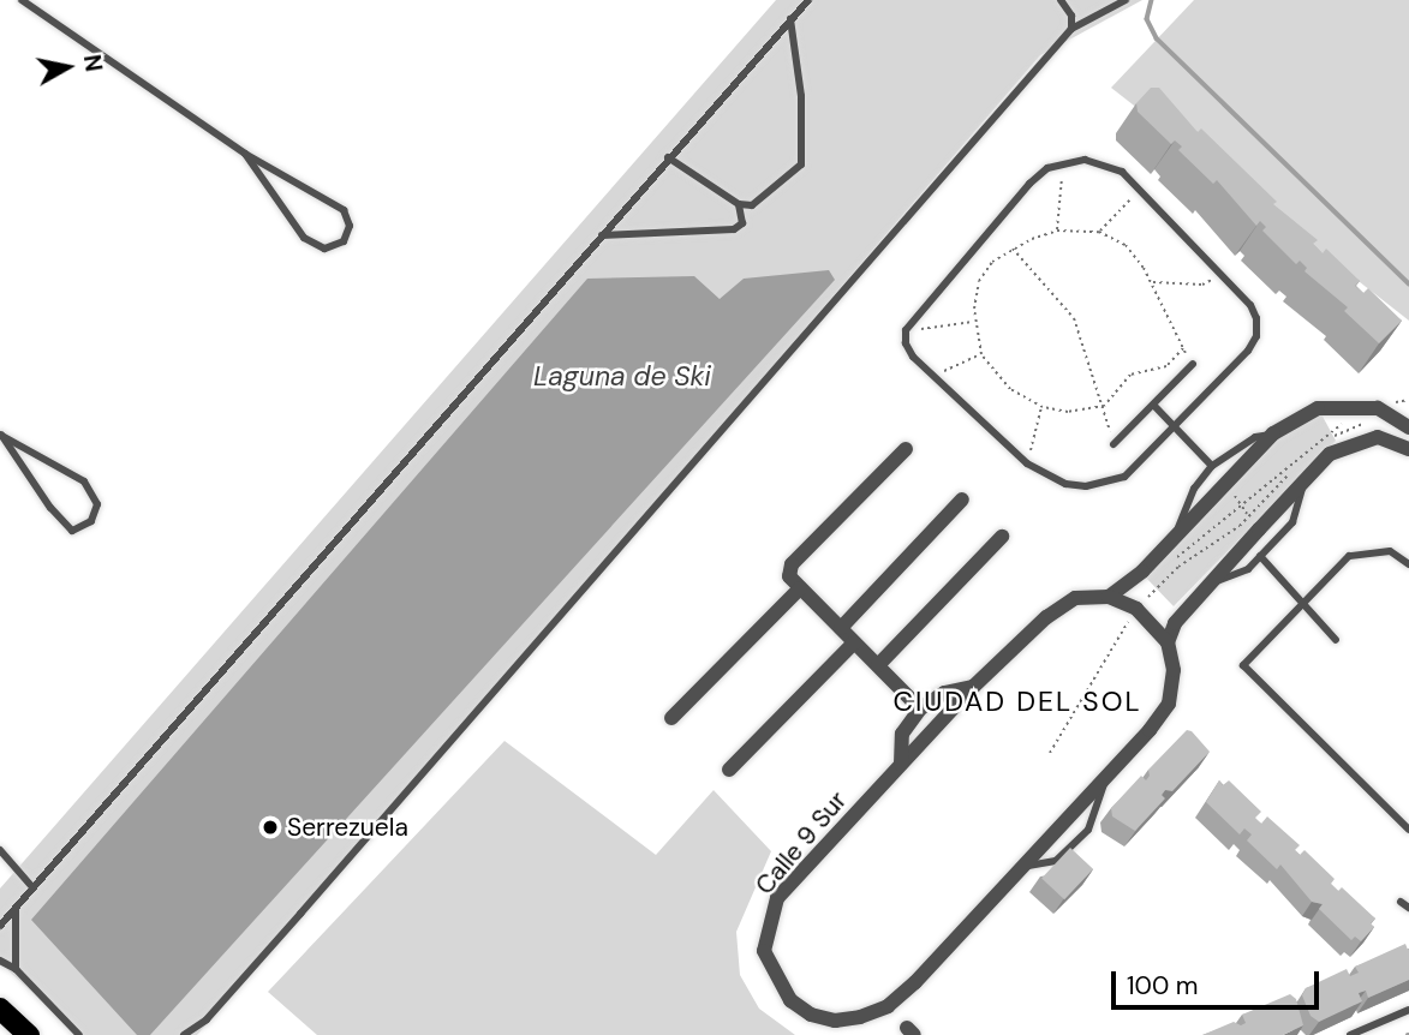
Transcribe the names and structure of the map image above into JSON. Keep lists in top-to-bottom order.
{
  "streets": {
    "street": ["Calle 9 Sur"]
  },
  "districts": ["CIUDAD DEL SOL"],
  "water": ["Laguna de Ski"],
  "places": ["Serrezuela"],
  "scale_bar": "100 m",
  "north": "right"
}
